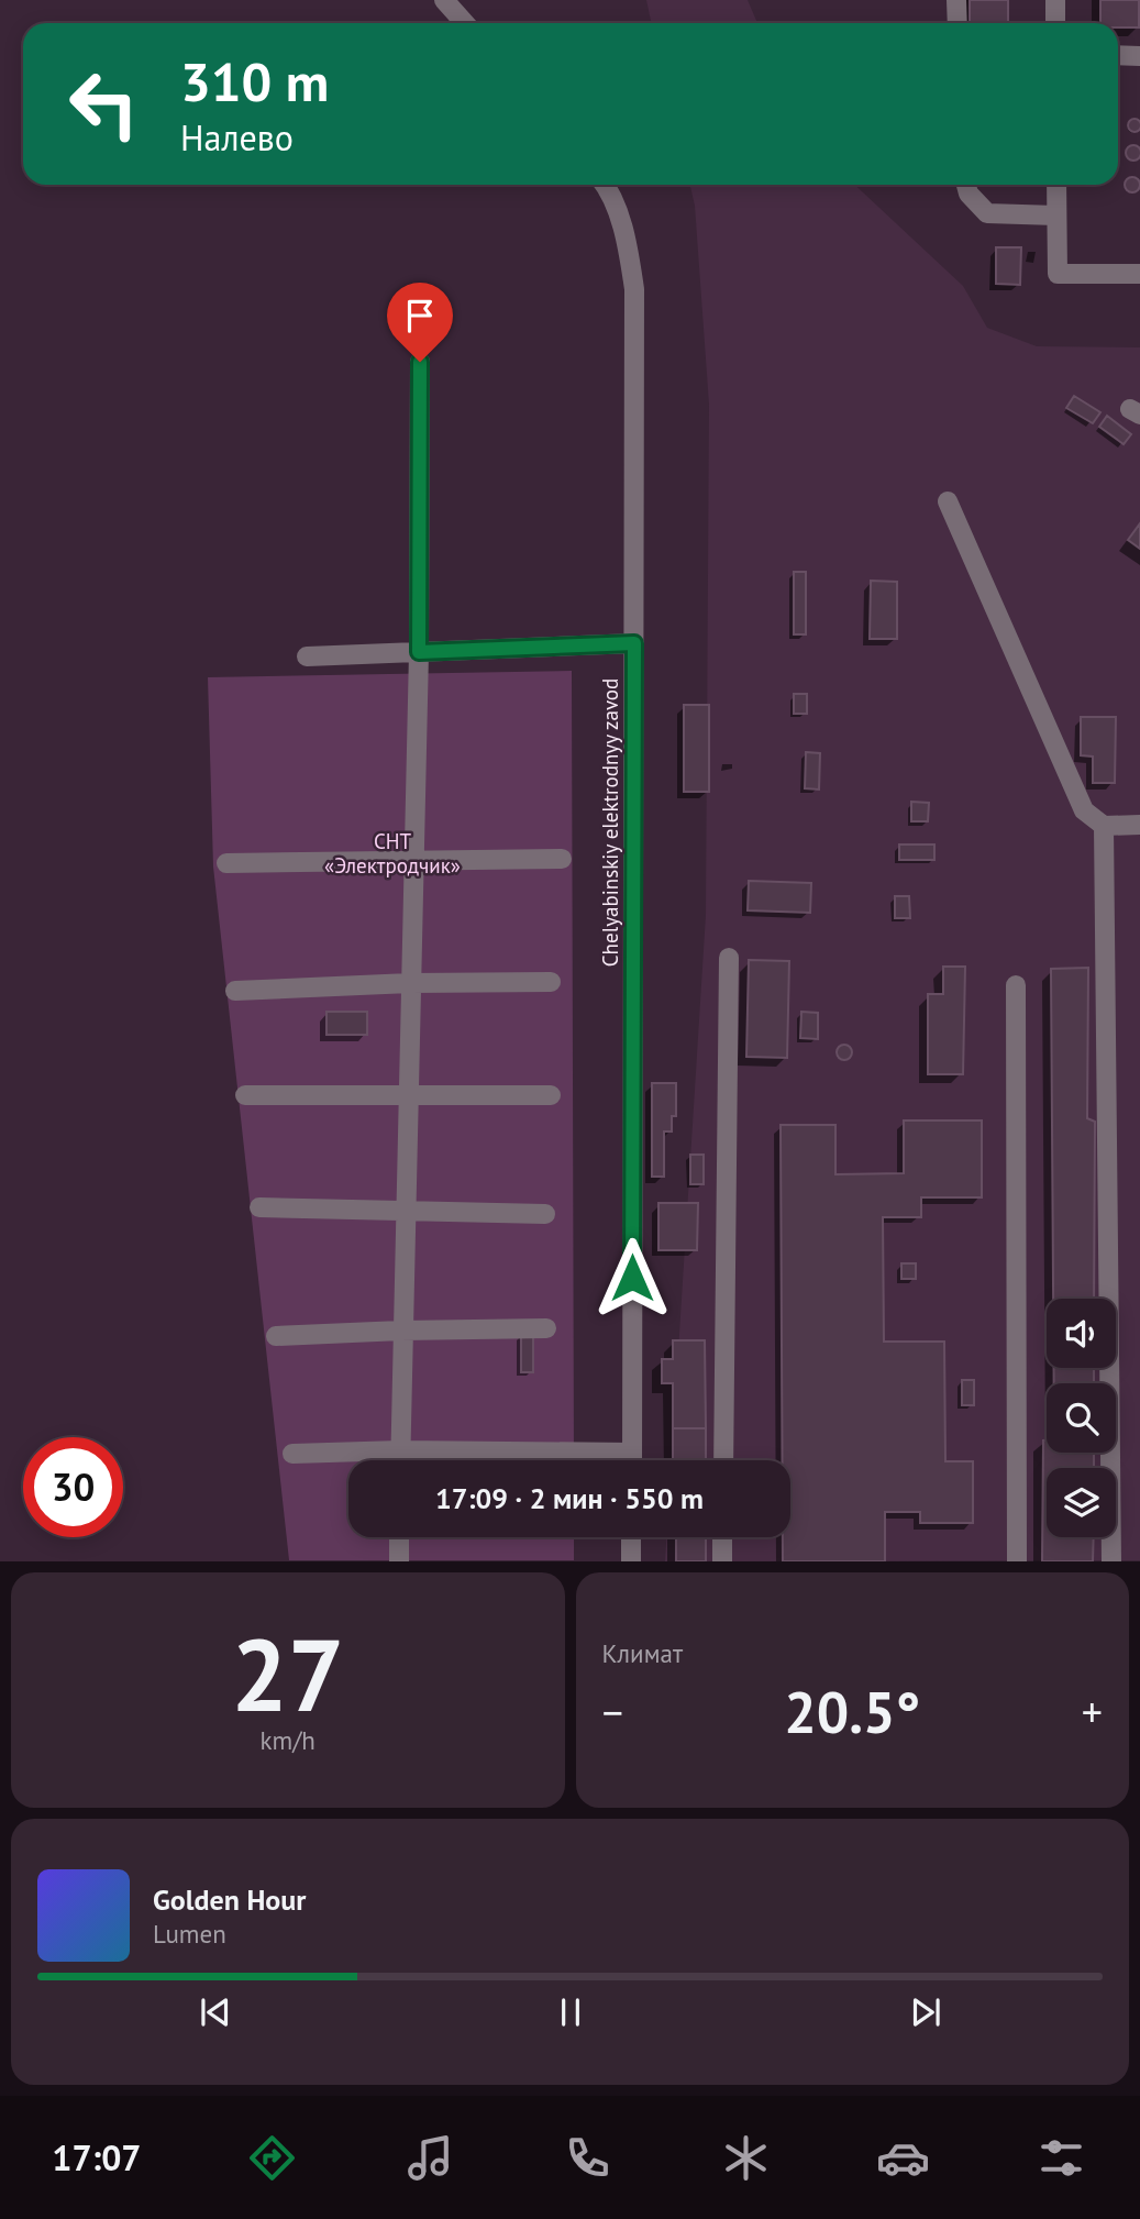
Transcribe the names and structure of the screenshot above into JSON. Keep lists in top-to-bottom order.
{
  "streets": {
    "street": ["Chelyabinskiy elektrodnyy zavod"]
  },
  "parks": ["СНТ «Электродчик»"],
  "page": {
    "turn": ["310 m", "Налево"],
    "limit": "30",
    "trip": "17:09 · 2 мин · 550 m",
    "tile": [
      ["27", "km/h"],
      "Климат"
    ],
    "heat": ["−", "20.5°", "+"],
    "song": ["Golden Hour", "Lumen"],
    "tabs": "17:07"
  }
}
